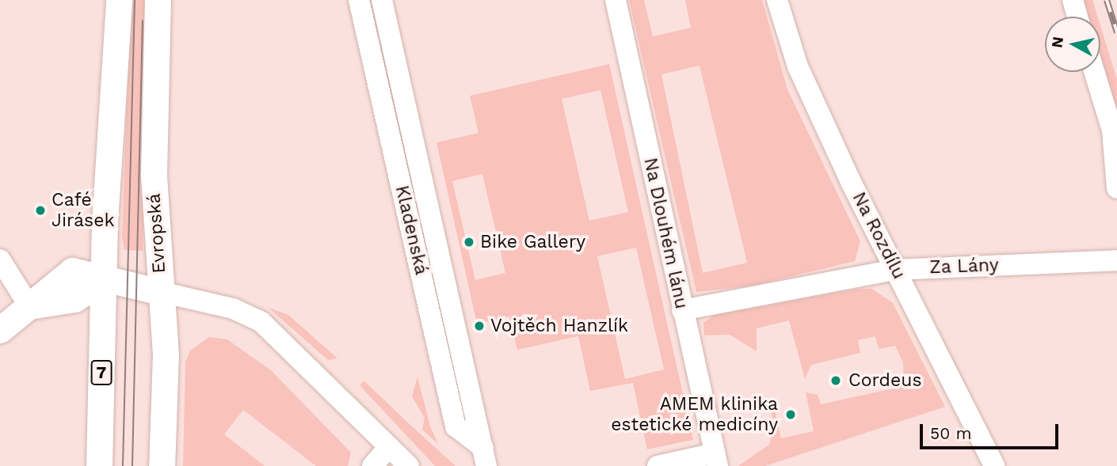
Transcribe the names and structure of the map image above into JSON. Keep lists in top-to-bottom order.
{
  "streets": {
    "main road": ["Evropská", "7"],
    "street": [
      "Kladenská",
      "Na Dlouhém lánu",
      "Na Rozdílu",
      "Za Lány"
    ]
  },
  "crossings": [
    ["Na Dlouhém lánu", "Za Lány"],
    ["Na Rozdílu", "Za Lány"]
  ],
  "places": [
    "Café Jirásek",
    "Bike Gallery",
    "Vojtěch Hanzlík",
    "Cordeus",
    "AMEM klinika estetické medicíny"
  ],
  "scale_bar": "50 m",
  "north": "left"
}
